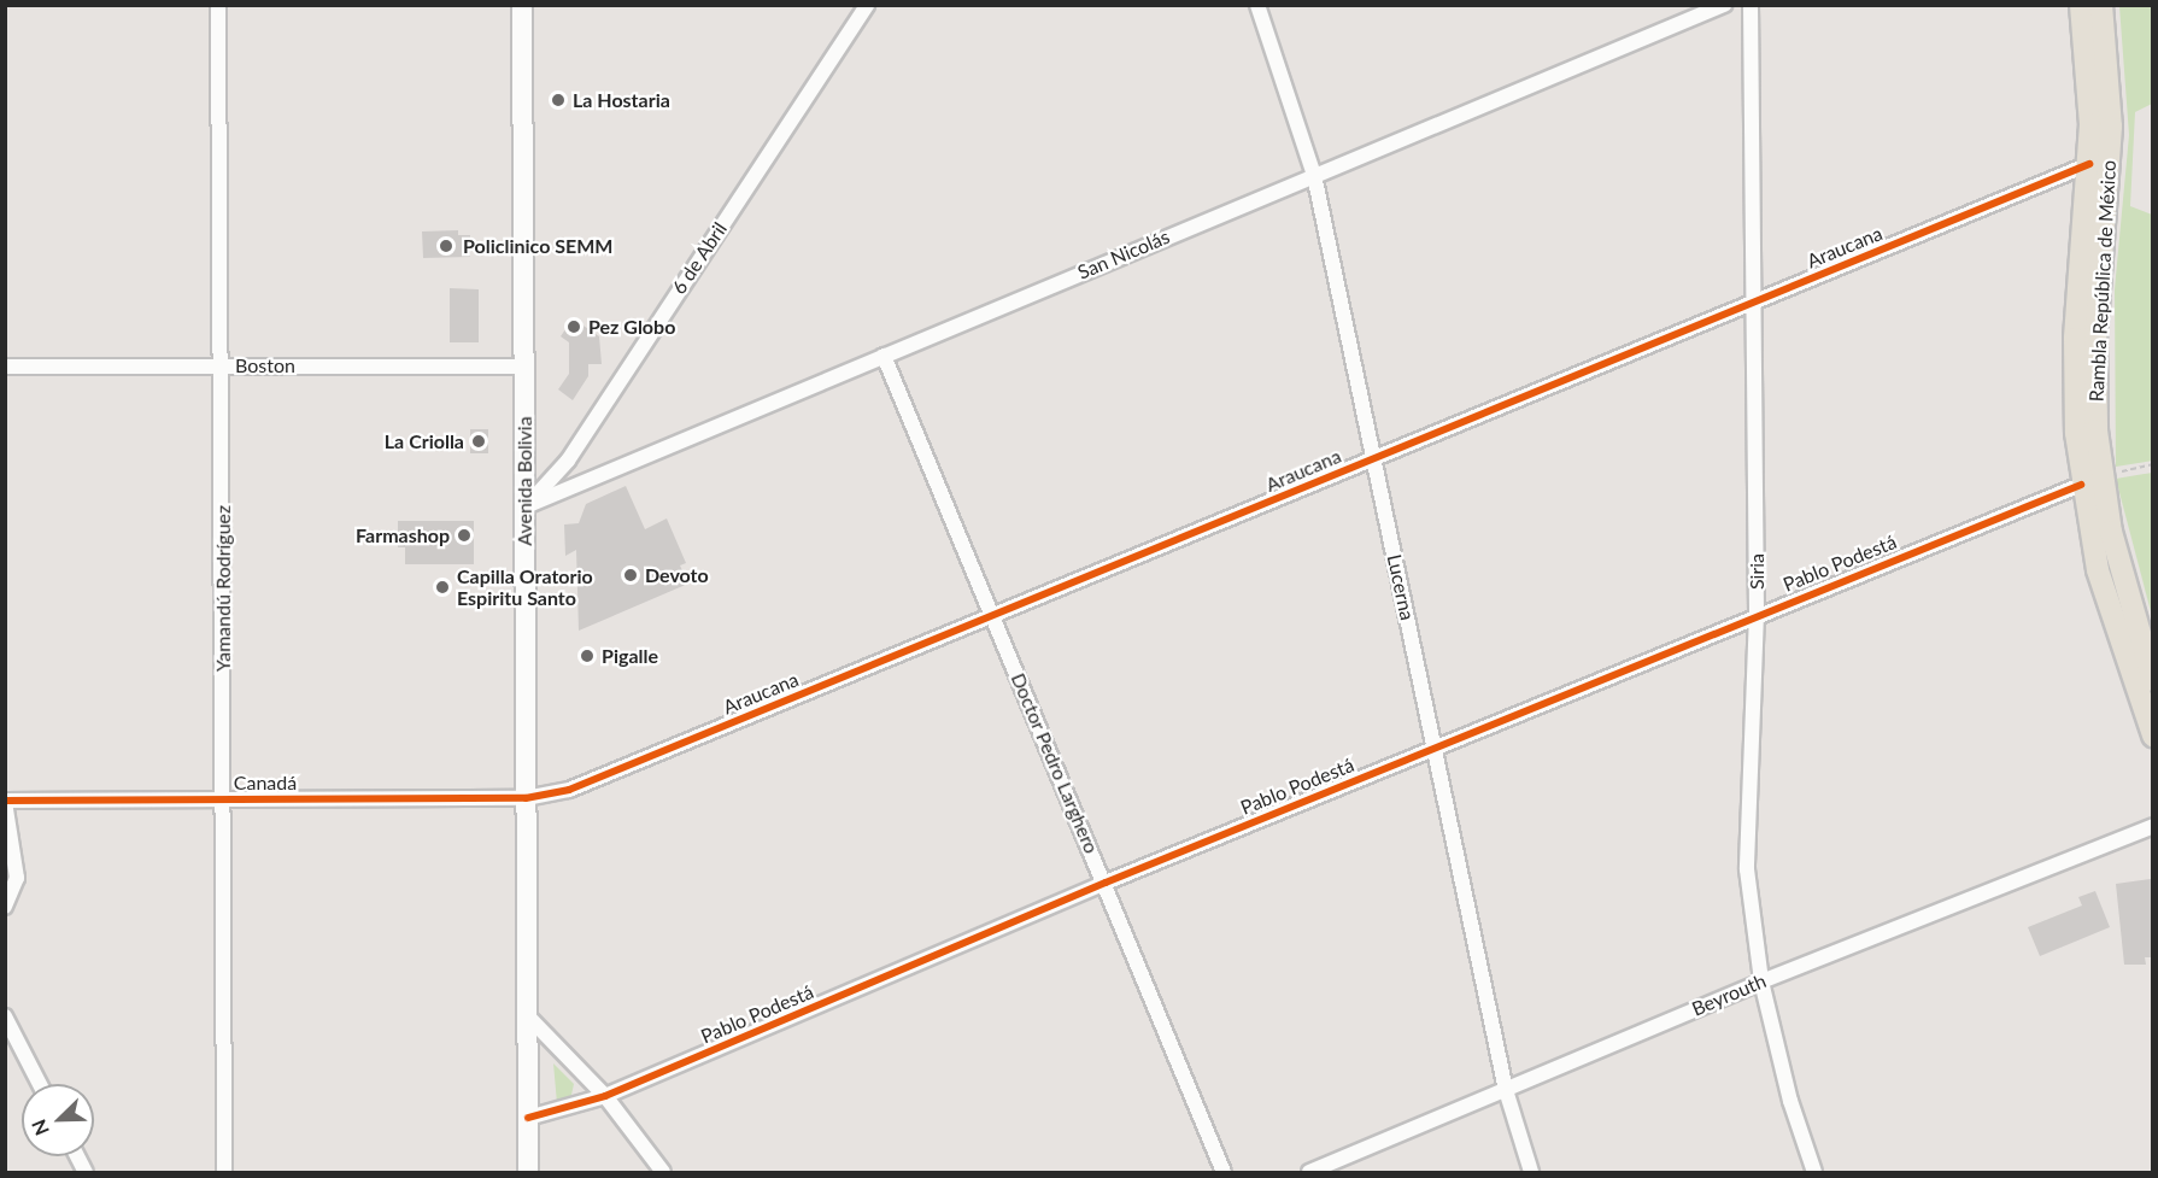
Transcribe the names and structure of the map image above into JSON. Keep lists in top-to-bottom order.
{
  "streets": {
    "main road": ["Rambla República de México"],
    "street": [
      "Araucana",
      "San Nicolás",
      "6 de Abril",
      "Boston",
      "Avenida Bolivia",
      "Pablo Podestá",
      "Siria",
      "Lucerna",
      "Yamandú Rodríguez",
      "Doctor Pedro Larghero",
      "Canadá",
      "Beyrouth"
    ]
  },
  "crossings": [
    ["Araucana", "Rambla República de México"],
    ["Araucana", "Avenida Bolivia"],
    ["Araucana", "Siria"],
    ["Araucana", "Lucerna"],
    ["Araucana", "Doctor Pedro Larghero"],
    ["Araucana", "Canadá"],
    ["San Nicolás", "6 de Abril"],
    ["San Nicolás", "Avenida Bolivia"],
    ["San Nicolás", "Lucerna"],
    ["San Nicolás", "Doctor Pedro Larghero"],
    ["6 de Abril", "Avenida Bolivia"],
    ["Rambla República de México", "Pablo Podestá"],
    ["Boston", "Avenida Bolivia"],
    ["Boston", "Yamandú Rodríguez"],
    ["Avenida Bolivia", "Pablo Podestá"],
    ["Avenida Bolivia", "Canadá"],
    ["Pablo Podestá", "Siria"],
    ["Pablo Podestá", "Lucerna"],
    ["Pablo Podestá", "Doctor Pedro Larghero"],
    ["Siria", "Beyrouth"],
    ["Lucerna", "Beyrouth"],
    ["Yamandú Rodríguez", "Canadá"]
  ],
  "places": [
    "La Hostaria",
    "Policlinico SEMM",
    "Pez Globo",
    "La Criolla",
    "Farmashop",
    "Devoto",
    "Capilla Oratorio Espiritu Santo",
    "Pigalle"
  ],
  "north": "bottom left"
}
